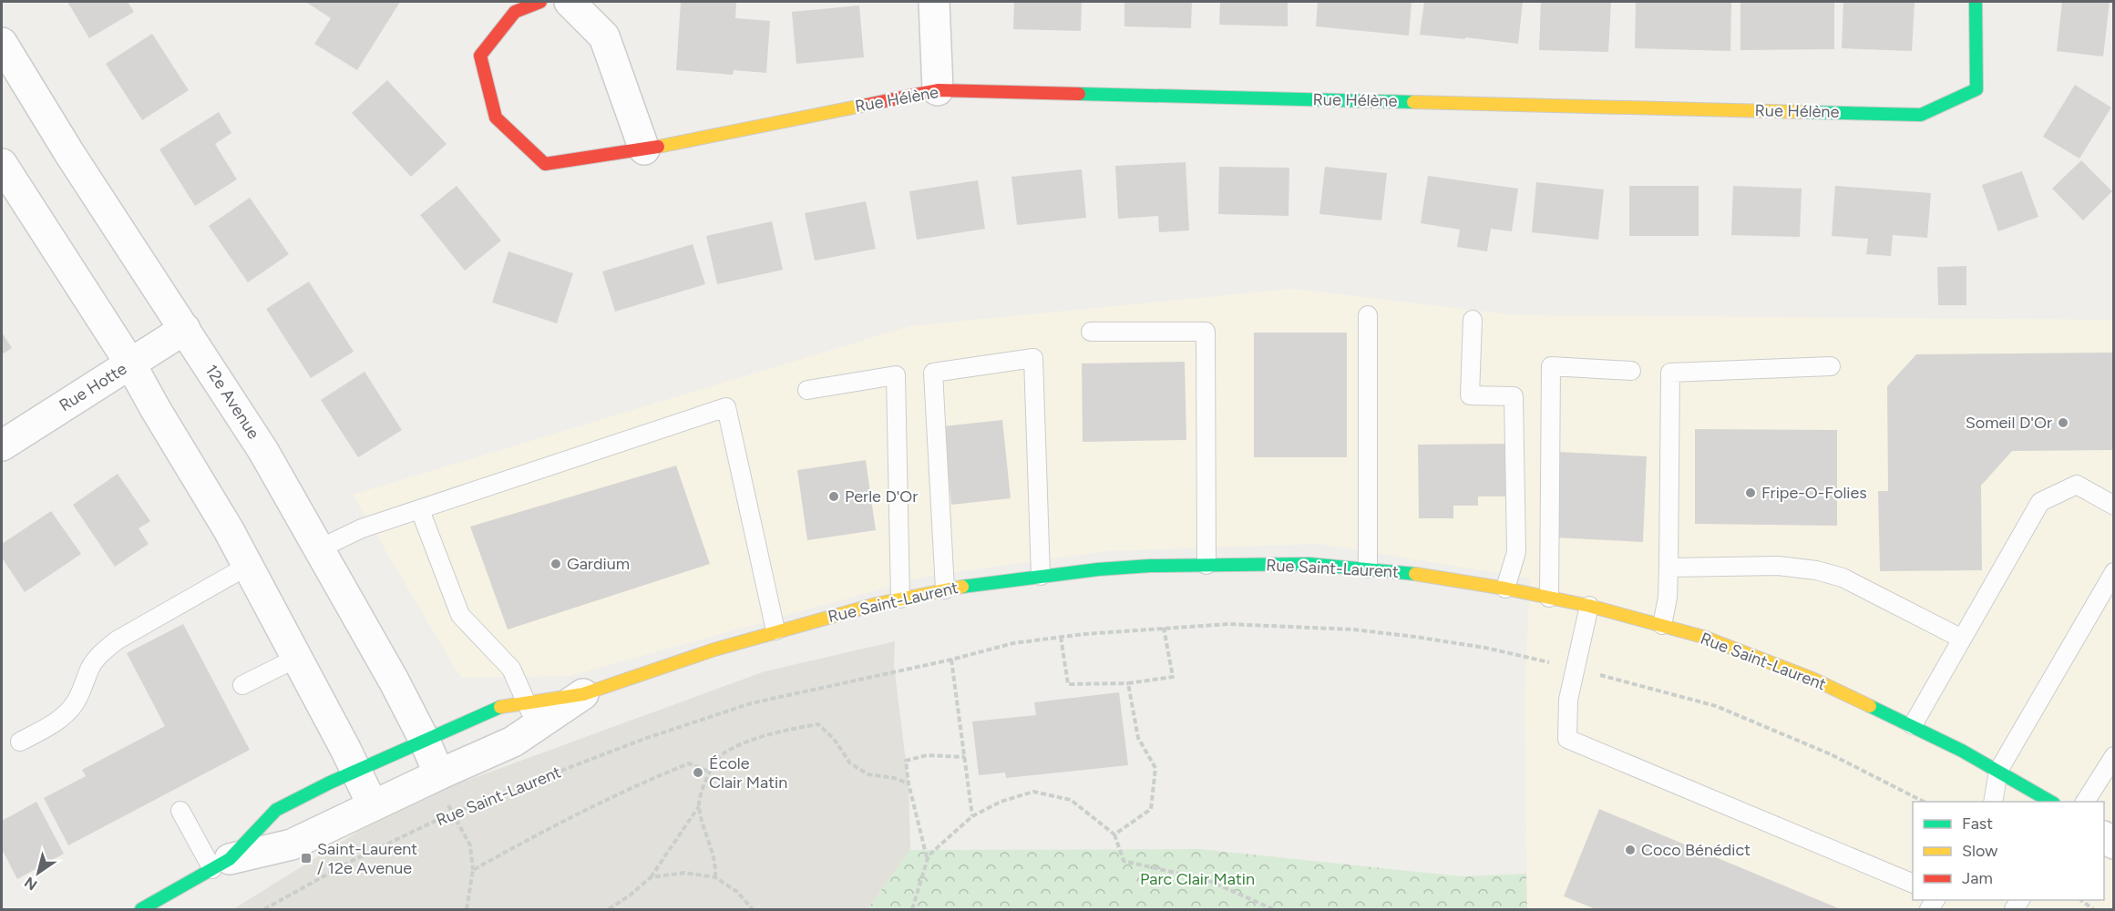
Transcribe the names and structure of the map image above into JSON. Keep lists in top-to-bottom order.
{
  "streets": {
    "street": [
      "Rue Hélène",
      "Rue Hotte",
      "12e Avenue",
      "Rue Saint-Laurent"
    ]
  },
  "crossings": [
    ["Rue Hotte", "12e Avenue"],
    ["12e Avenue", "Rue Saint-Laurent"]
  ],
  "parks": ["Parc Clair Matin"],
  "places": {
    "other": [
      "Someil D'Or",
      "Fripe-O-Folies",
      "Perle D'Or",
      "Gardium",
      "École Clair Matin",
      "Coco Bénédict"
    ],
    "transit": ["Saint-Laurent / 12e Avenue"]
  },
  "legend": ["Fast", "Slow", "Jam"],
  "north": "bottom left"
}
